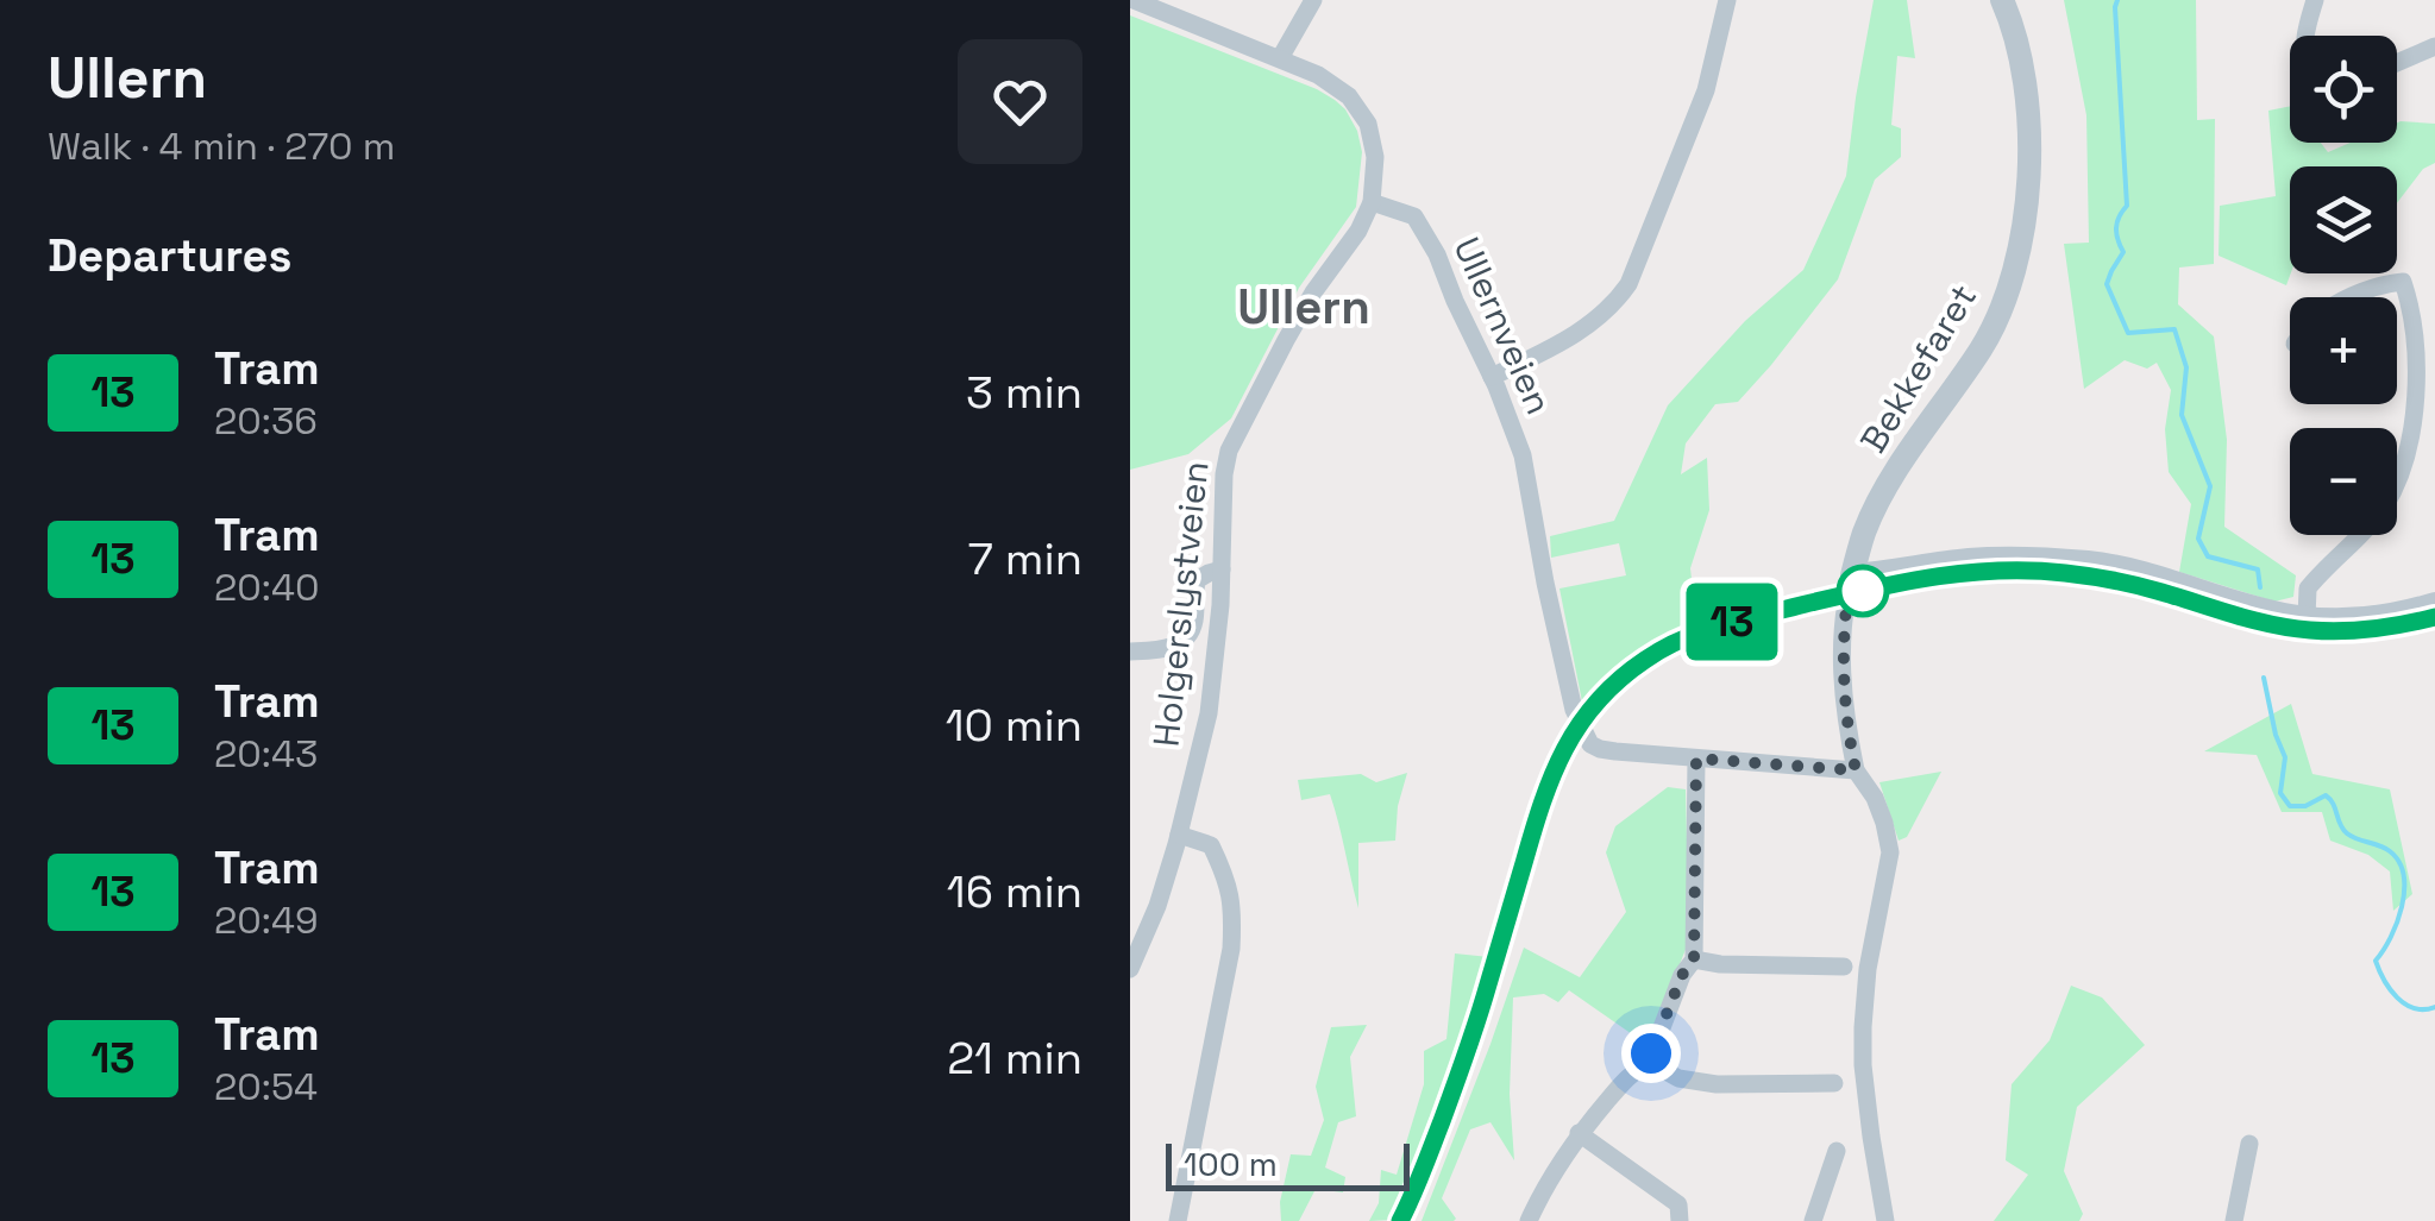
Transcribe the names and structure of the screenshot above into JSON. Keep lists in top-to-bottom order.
{
  "streets": {
    "street": ["Ullernveien", "Bekkefaret", "Holgerslystveien"]
  },
  "crossings": [
    ["Ullernveien", "Bekkefaret"],
    ["Ullernveien", "Holgerslystveien"]
  ],
  "districts": ["Ullern"],
  "lines": ["tram line 13"],
  "scale_bar": "100 m",
  "page": {
    "heading": [
      ["Ullern", "Walk · 4 min · 270 m"],
      "Departures"
    ],
    "on_map": "13",
    "map_buttons": ["+", "−"],
    "list": [
      {
        "mark": "13",
        "name": "Tram",
        "note": "20:36",
        "value": "3 min"
      },
      {
        "mark": "13",
        "name": "Tram",
        "note": "20:40",
        "value": "7 min"
      },
      {
        "mark": "13",
        "name": "Tram",
        "note": "20:43",
        "value": "10 min"
      },
      {
        "mark": "13",
        "name": "Tram",
        "note": "20:49",
        "value": "16 min"
      },
      {
        "mark": "13",
        "name": "Tram",
        "note": "20:54",
        "value": "21 min"
      }
    ],
    "scale": "100 m"
  }
}
